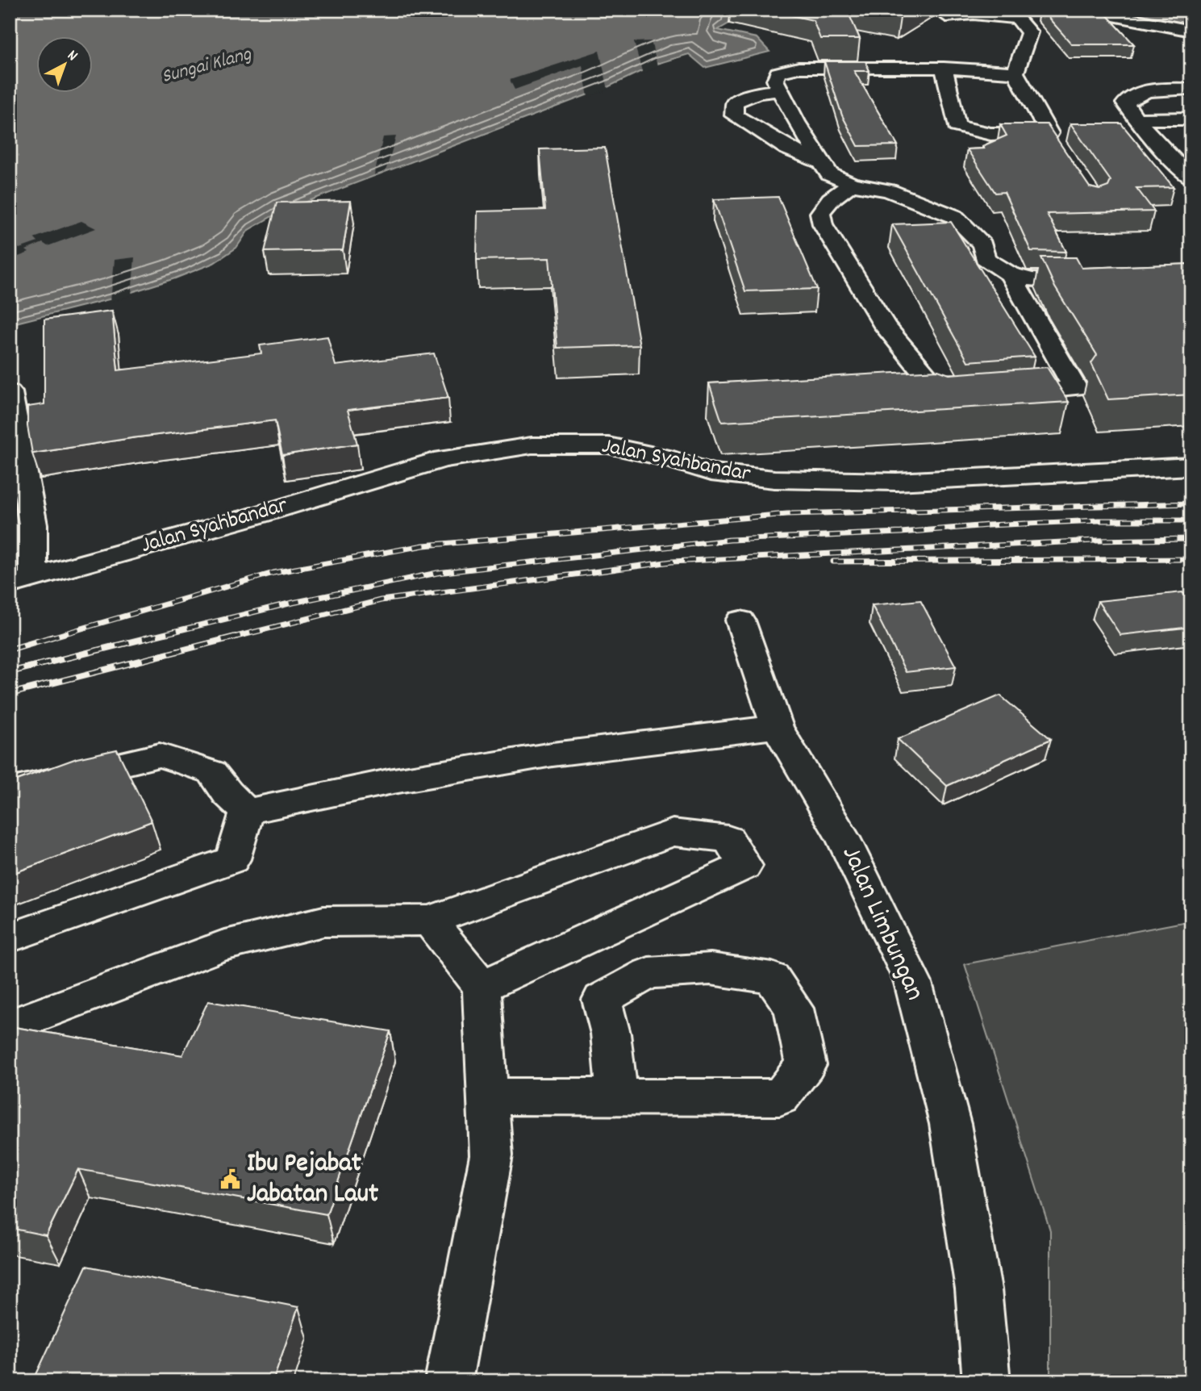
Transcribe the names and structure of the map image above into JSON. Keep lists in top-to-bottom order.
{
  "streets": {
    "street": ["Jalan Syahbandar", "Jalan Limbungan"]
  },
  "water": ["Sungai Klang"],
  "places": {
    "public building": ["Ibu Pejabat Jabatan Laut"]
  },
  "north": "top right"
}
